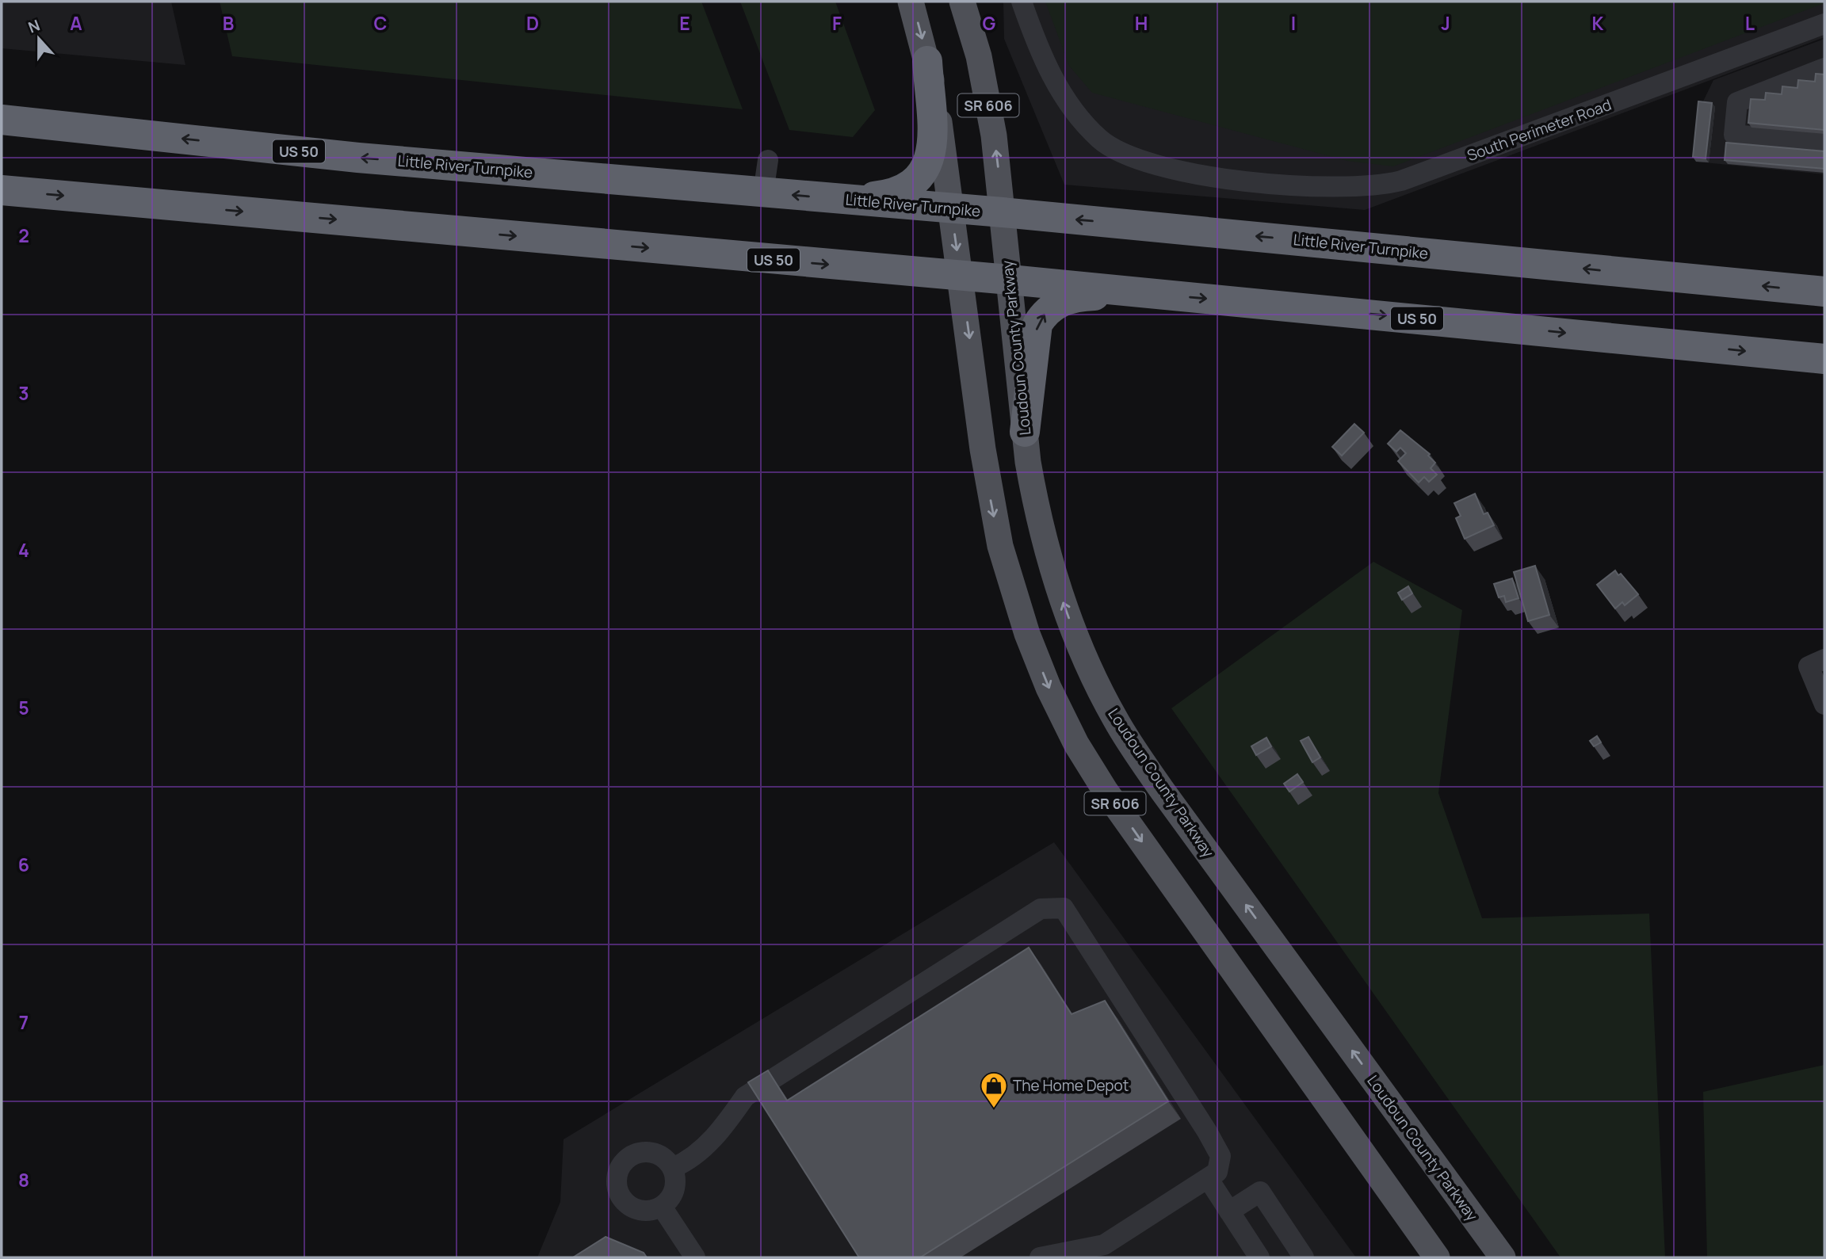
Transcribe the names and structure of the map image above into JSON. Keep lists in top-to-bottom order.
{
  "streets": {
    "highway": ["US 50", "Little River Turnpike"],
    "main road": ["SR 606", "Loudoun County Parkway"],
    "lane": ["South Perimeter Road"]
  },
  "crossings": [
    ["SR 606", "US 50"],
    ["SR 606", "Little River Turnpike"],
    ["US 50", "Loudoun County Parkway"],
    ["Little River Turnpike", "Loudoun County Parkway"]
  ],
  "places": {
    "shop": ["The Home Depot"]
  },
  "north": "top",
  "grid": {
    "columns": [
      "A",
      "B",
      "C",
      "D",
      "E",
      "F",
      "G",
      "H",
      "I",
      "J",
      "K",
      "L"
    ],
    "rows": [
      "2",
      "3",
      "4",
      "5",
      "6",
      "7",
      "8"
    ]
  }
}
